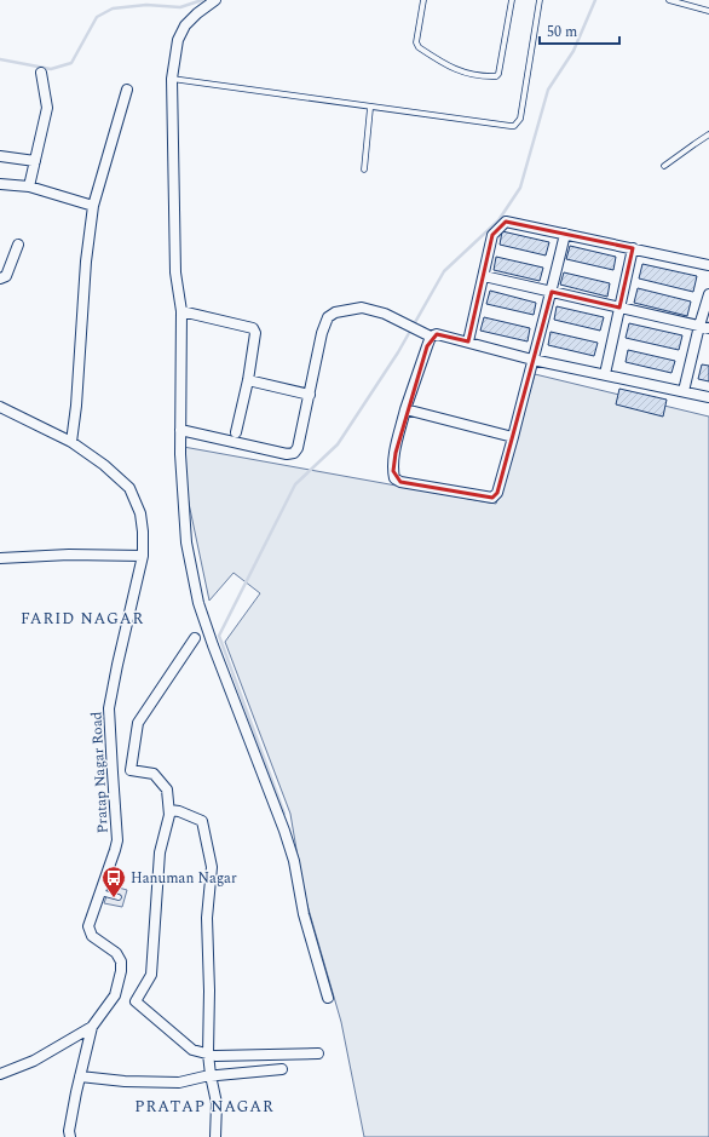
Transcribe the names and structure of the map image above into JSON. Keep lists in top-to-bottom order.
{
  "streets": {
    "street": ["Pratap Nagar Road"]
  },
  "districts": ["FARID NAGAR", "PRATAP NAGAR"],
  "places": {
    "bus stop": ["Hanuman Nagar"]
  },
  "scale_bar": "50 m"
}
